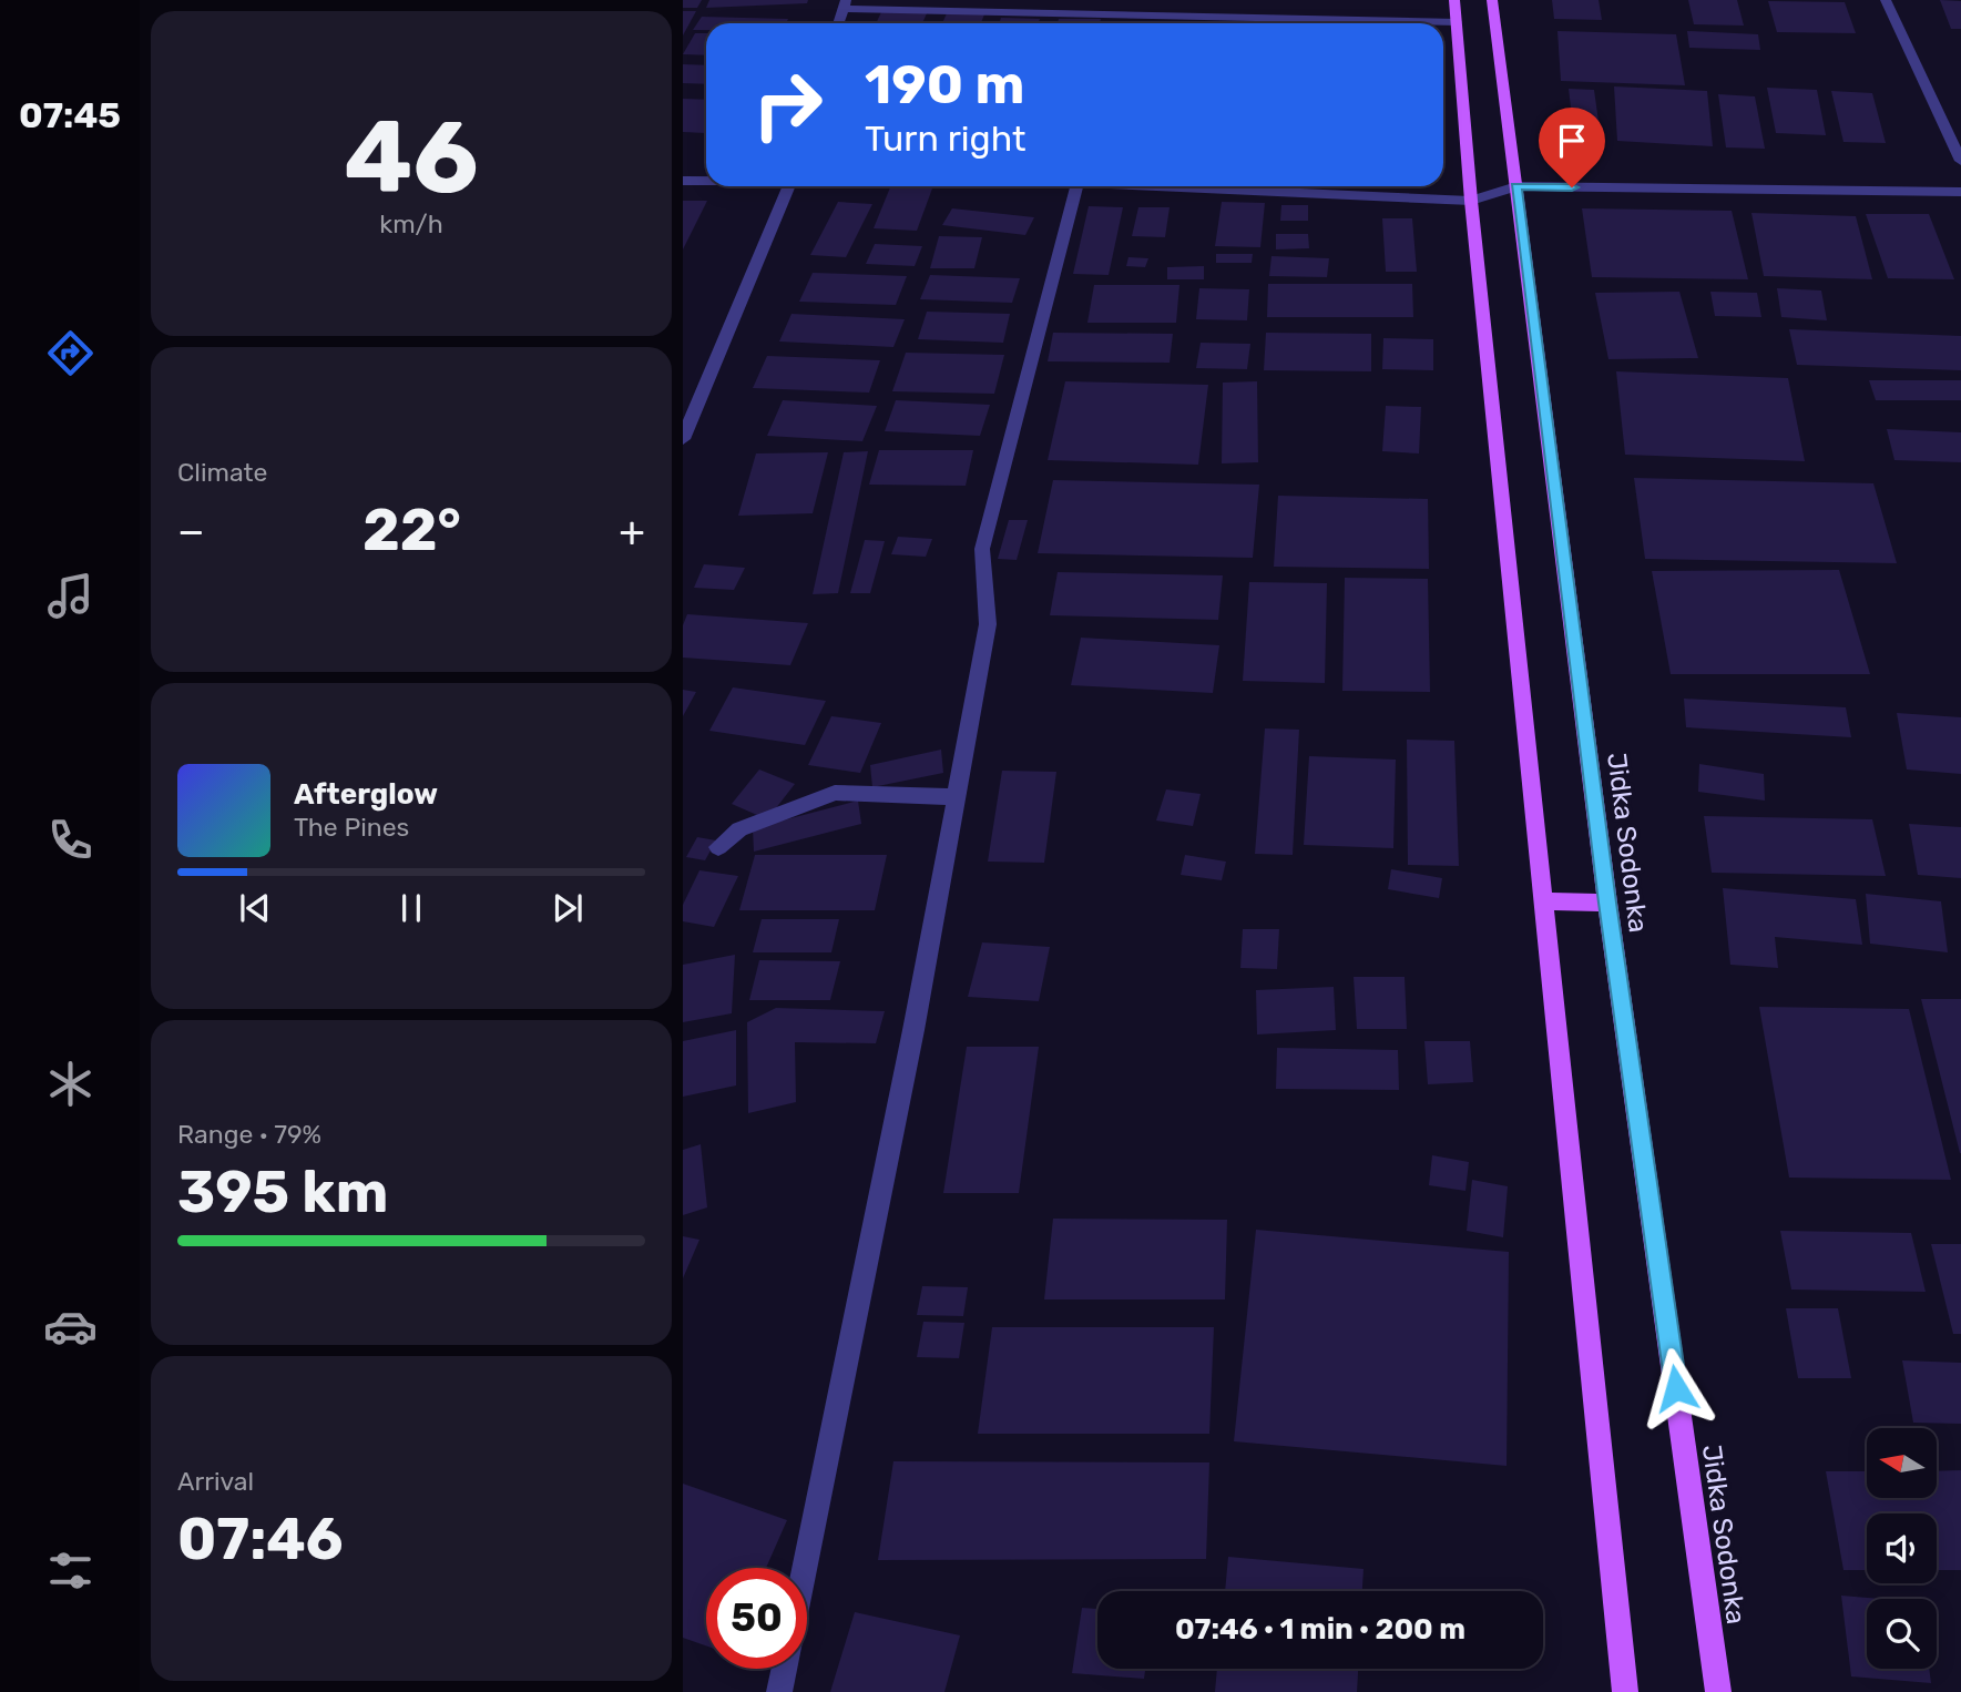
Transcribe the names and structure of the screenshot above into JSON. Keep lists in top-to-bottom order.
{
  "streets": {
    "main road": ["Jidka Sodonka"]
  },
  "north": "left",
  "page": {
    "tabs": "07:45",
    "tile": [
      ["46", "km/h"],
      "Climate",
      ["Range · 79%", "395 km"],
      ["Arrival", "07:46"]
    ],
    "turn": ["190 m", "Turn right"],
    "heat": ["−", "22°", "+"],
    "song": ["Afterglow", "The Pines"],
    "limit": "50",
    "trip": "07:46 · 1 min · 200 m"
  }
}
